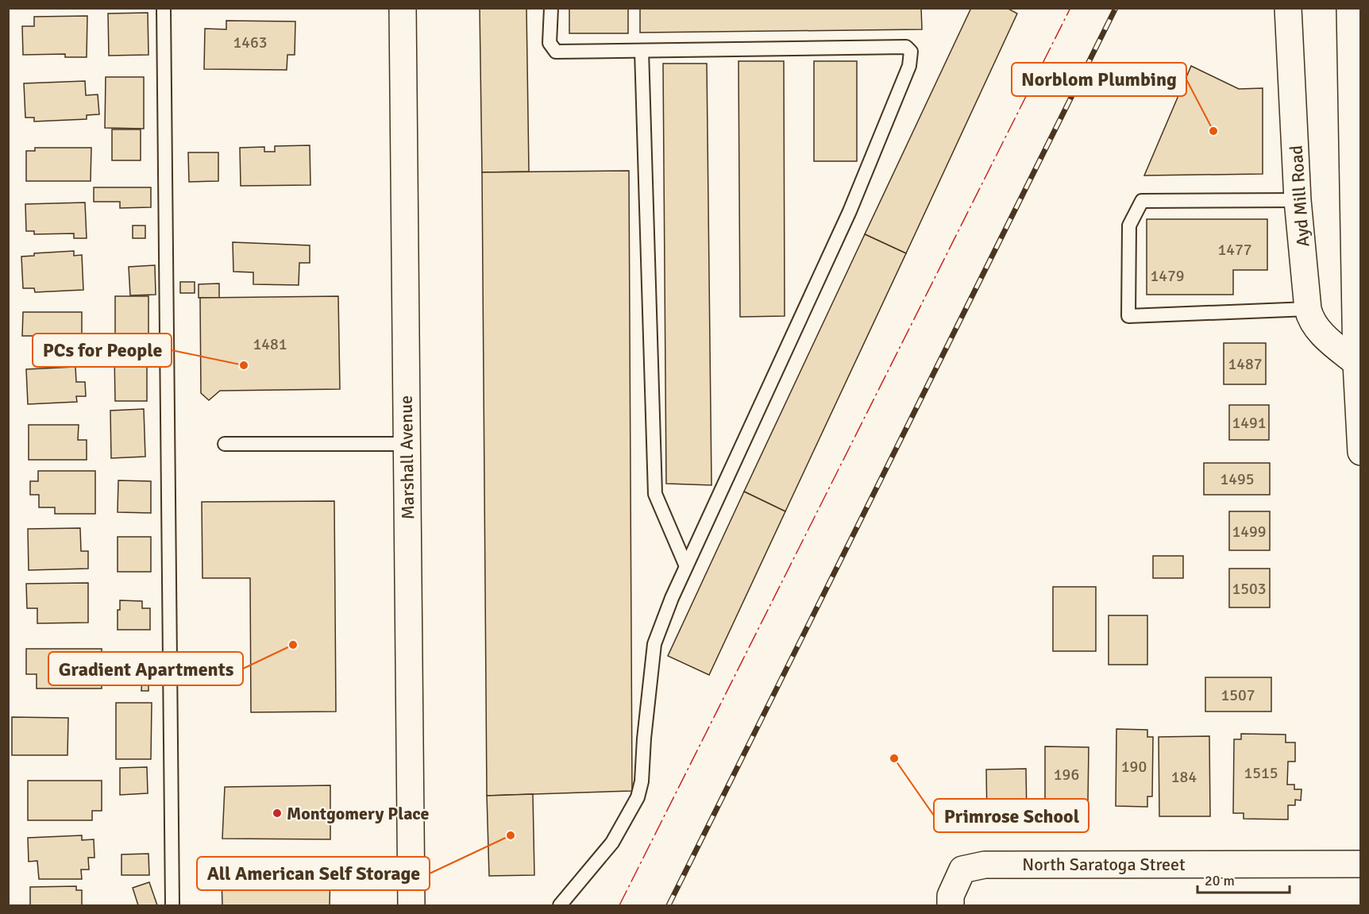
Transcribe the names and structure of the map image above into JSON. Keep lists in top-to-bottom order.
{
  "streets": {
    "street": ["Ayd Mill Road", "Marshall Avenue", "North Saratoga Street"]
  },
  "places": [
    "Norblom Plumbing",
    "PCs for People",
    "Gradient Apartments",
    "Primrose School",
    "Montgomery Place",
    "All American Self Storage"
  ],
  "house_numbers": [
    "1463",
    "1477",
    "1479",
    "1481",
    "1487",
    "1491",
    "1495",
    "1499",
    "1503",
    "1507",
    "190",
    "1515",
    "196",
    "184"
  ],
  "scale_bar": "20 m"
}
